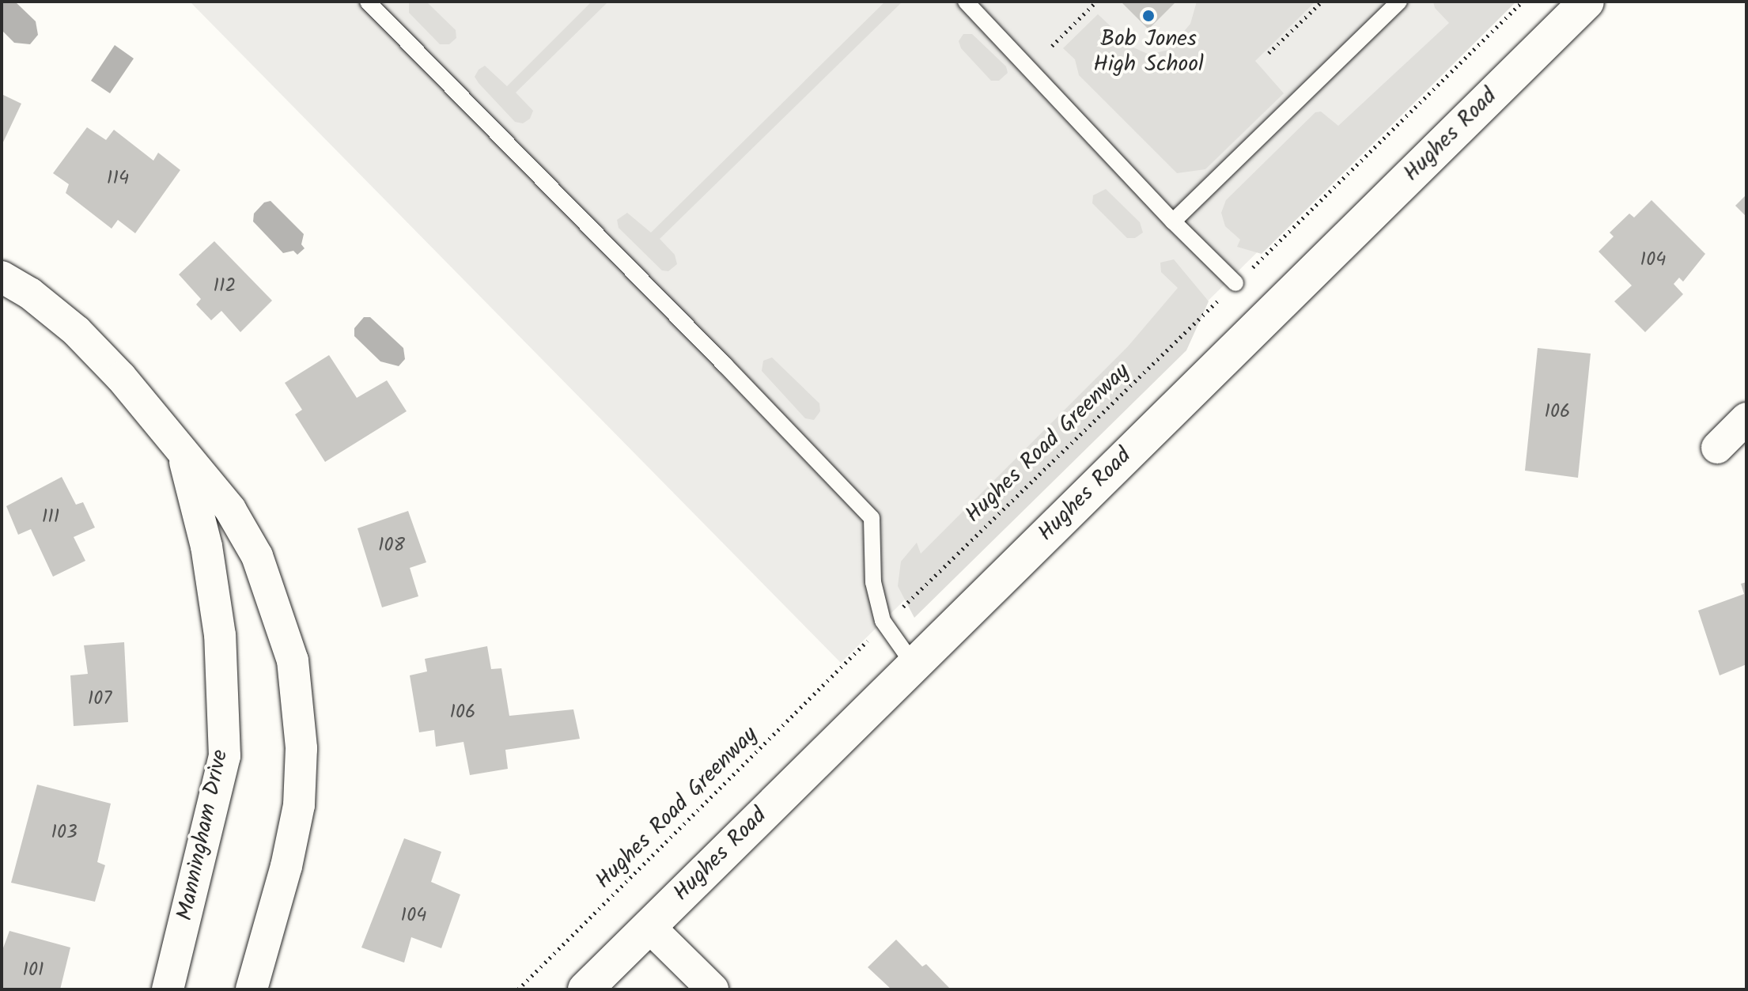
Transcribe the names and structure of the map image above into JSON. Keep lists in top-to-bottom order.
{
  "streets": {
    "main road": ["Hughes Road"],
    "street": ["Manningham Drive"],
    "path": ["Hughes Road Greenway"]
  },
  "places": ["Bob Jones High School"],
  "house_numbers": [
    "114",
    "104",
    "112",
    "106",
    "111",
    "108",
    "107",
    "106",
    "103",
    "104",
    "101"
  ]
}
